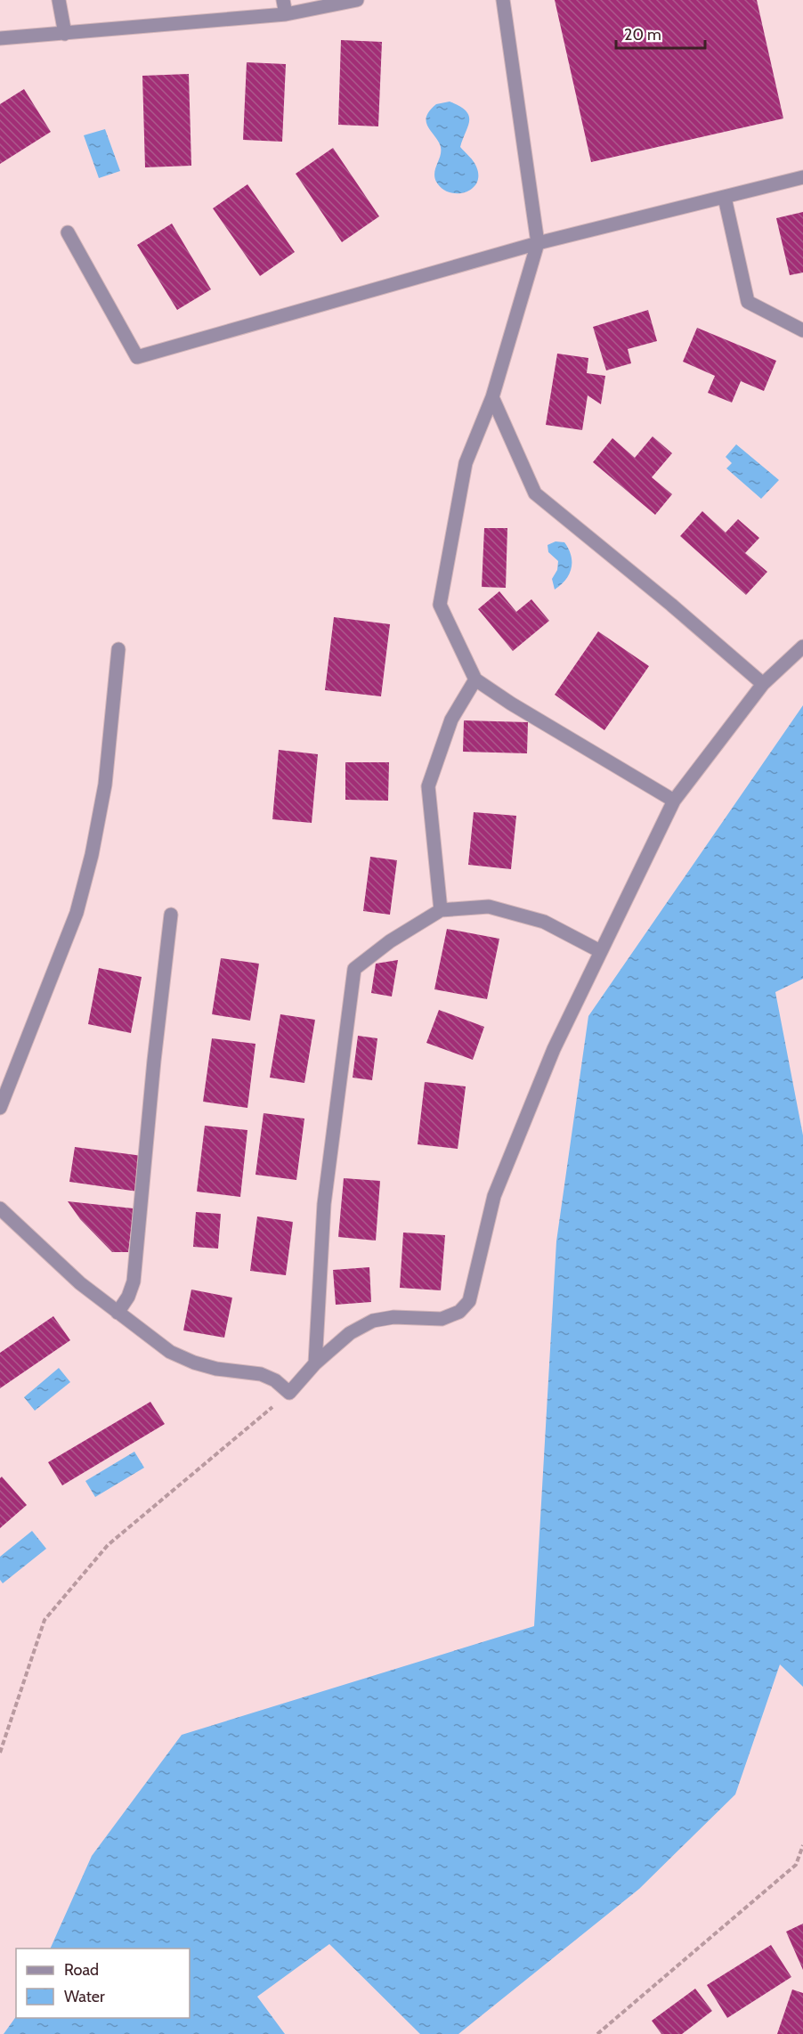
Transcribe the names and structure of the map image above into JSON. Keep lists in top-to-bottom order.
{
  "legend": ["Road", "Water"],
  "scale_bar": "20 m"
}
